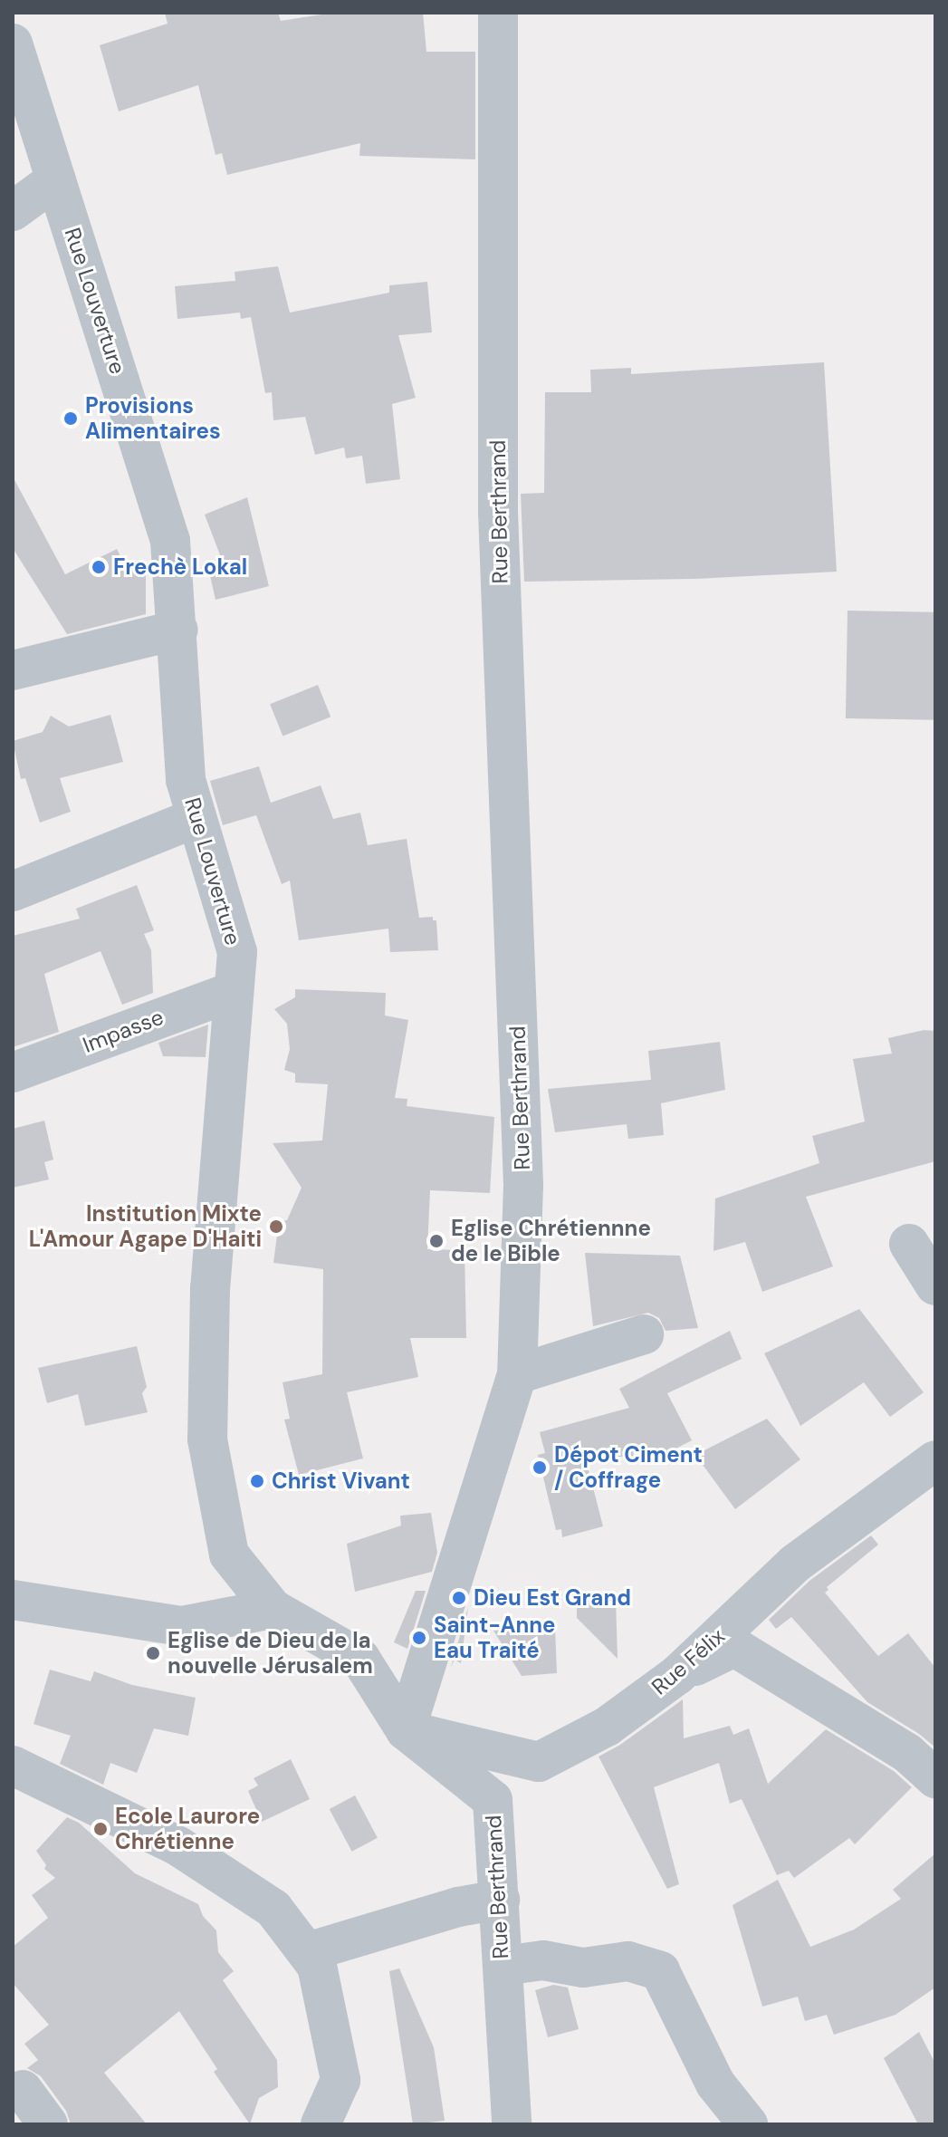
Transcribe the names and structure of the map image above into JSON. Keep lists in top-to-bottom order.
{
  "streets": {
    "street": [
      "Rue Louverture",
      "Rue Berthrand",
      "Impasse",
      "Rue Félix"
    ]
  },
  "crossings": [
    ["Rue Louverture", "Rue Berthrand"],
    ["Rue Louverture", "Impasse"],
    ["Rue Louverture", "Rue Félix"],
    ["Rue Berthrand", "Rue Félix"]
  ],
  "places": [
    "Provisions Alimentaires",
    "Frechè Lokal",
    "Institution Mixte L'Amour Agape D'Haiti",
    "Eglise Chrétiennne de le Bible",
    "Dépot Ciment / Coffrage",
    "Christ Vivant",
    "Dieu Est Grand",
    "Saint-Anne Eau Traité",
    "Eglise de Dieu de la nouvelle Jérusalem",
    "Ecole Laurore Chrétienne"
  ]
}
